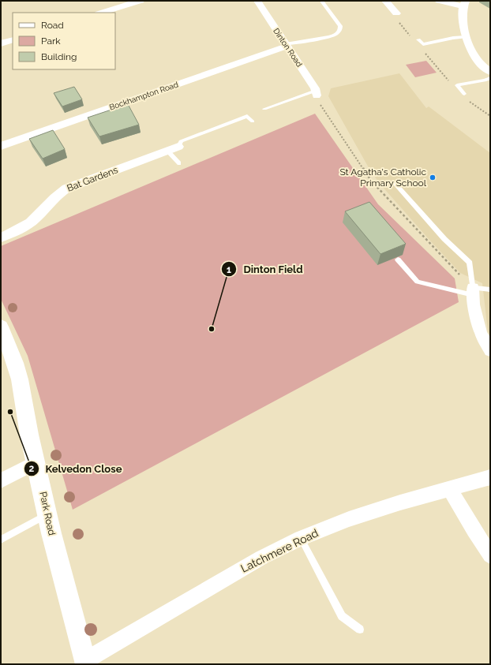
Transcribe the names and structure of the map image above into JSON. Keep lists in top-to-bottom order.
{
  "streets": {
    "street": [
      "Dinton Road",
      "Bockhampton Road",
      "Bat Gardens",
      "Park Road",
      "Latchmere Road"
    ]
  },
  "crossings": [
    ["Dinton Road", "Bockhampton Road"],
    ["Park Road", "Latchmere Road"]
  ],
  "places": ["St Agatha's Catholic Primary School", "Dinton Field", "Kelvedon Close"],
  "legend": ["Road", "Park", "Building"]
}
